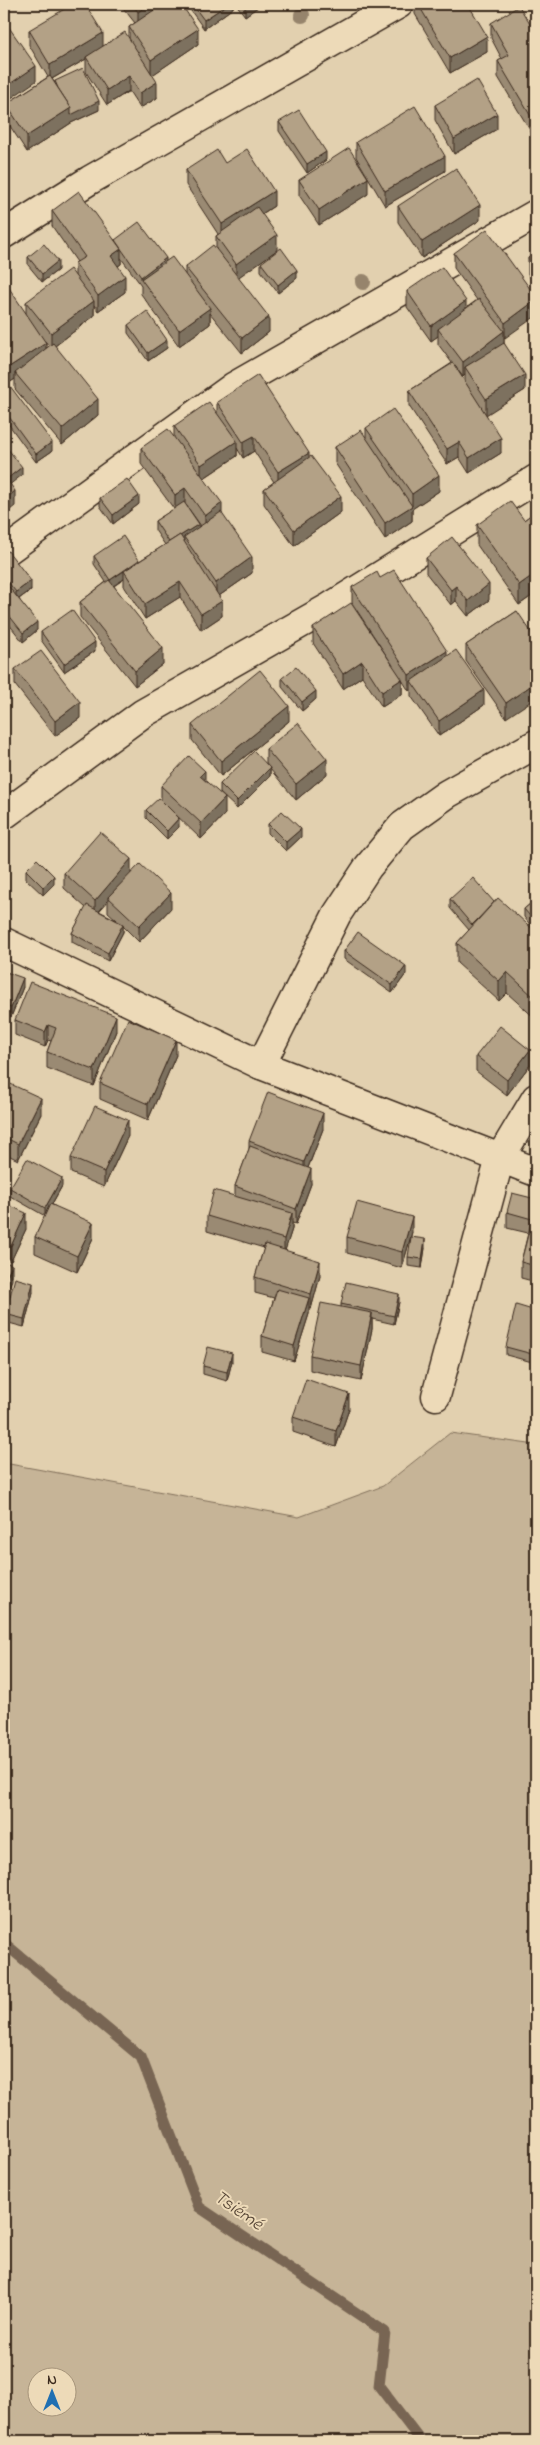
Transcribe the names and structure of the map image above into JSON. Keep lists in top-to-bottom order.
{
  "water": ["Tsiémé"],
  "north": "top"
}
